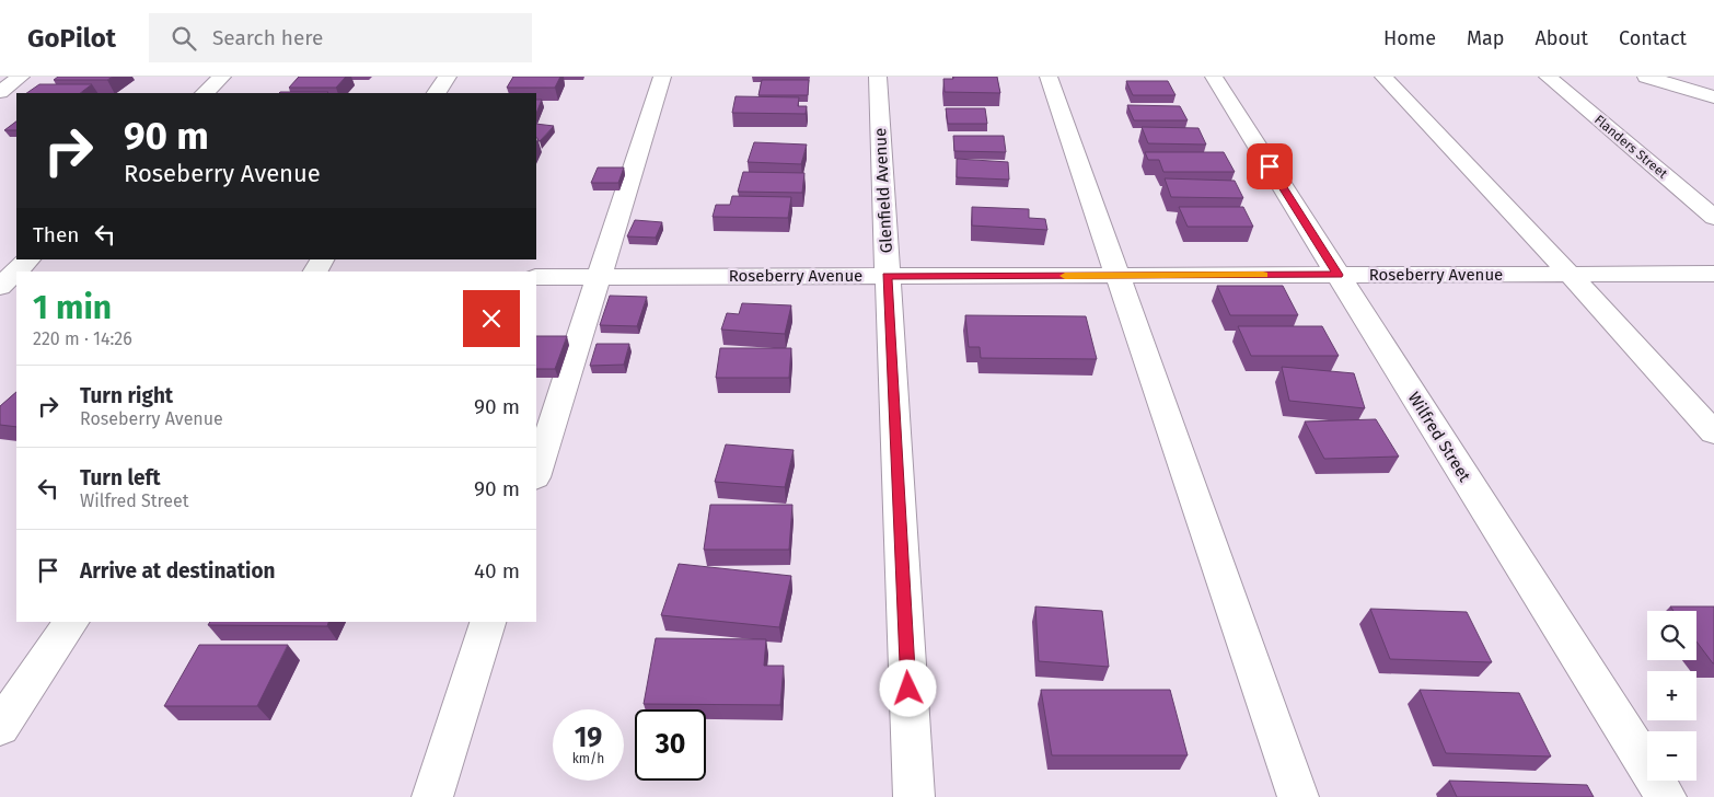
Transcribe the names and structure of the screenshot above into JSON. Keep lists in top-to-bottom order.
{
  "streets": {
    "street": [
      "Flanders Street",
      "Glenfield Avenue",
      "Roseberry Avenue",
      "Wilfred Street"
    ]
  },
  "crossings": [
    ["Glenfield Avenue", "Roseberry Avenue"],
    ["Roseberry Avenue", "Wilfred Street"]
  ],
  "page": {
    "header": "GoPilot",
    "search": "Search here",
    "nav": [
      "Home",
      "Map",
      "About",
      "Contact"
    ],
    "turn": ["90 m", "Roseberry Avenue"],
    "then": "Then",
    "heading": ["1 min", "220 m · 14:26"],
    "list": [
      {
        "name": "Turn right",
        "note": "Roseberry Avenue",
        "value": "90 m"
      },
      {
        "name": "Turn left",
        "note": "Wilfred Street",
        "value": "90 m"
      },
      {
        "name": "Arrive at destination",
        "value": "40 m"
      }
    ],
    "map_buttons": ["+", "−"],
    "speed": "19 km/h",
    "limit": "30"
  }
}
